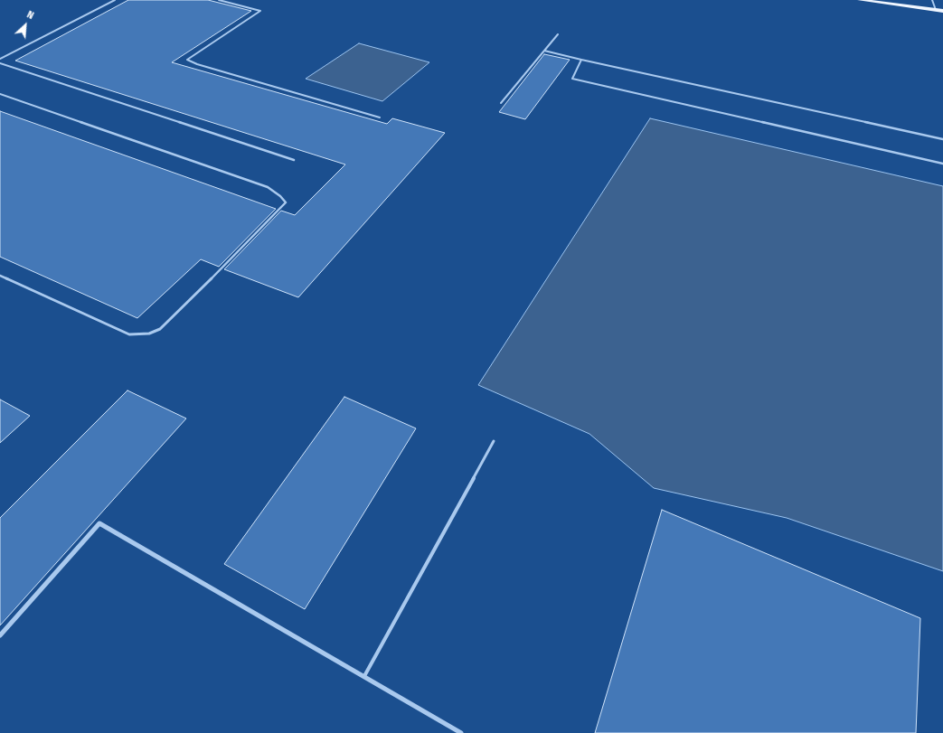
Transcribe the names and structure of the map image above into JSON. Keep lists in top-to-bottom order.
{
  "north": "top right"
}
